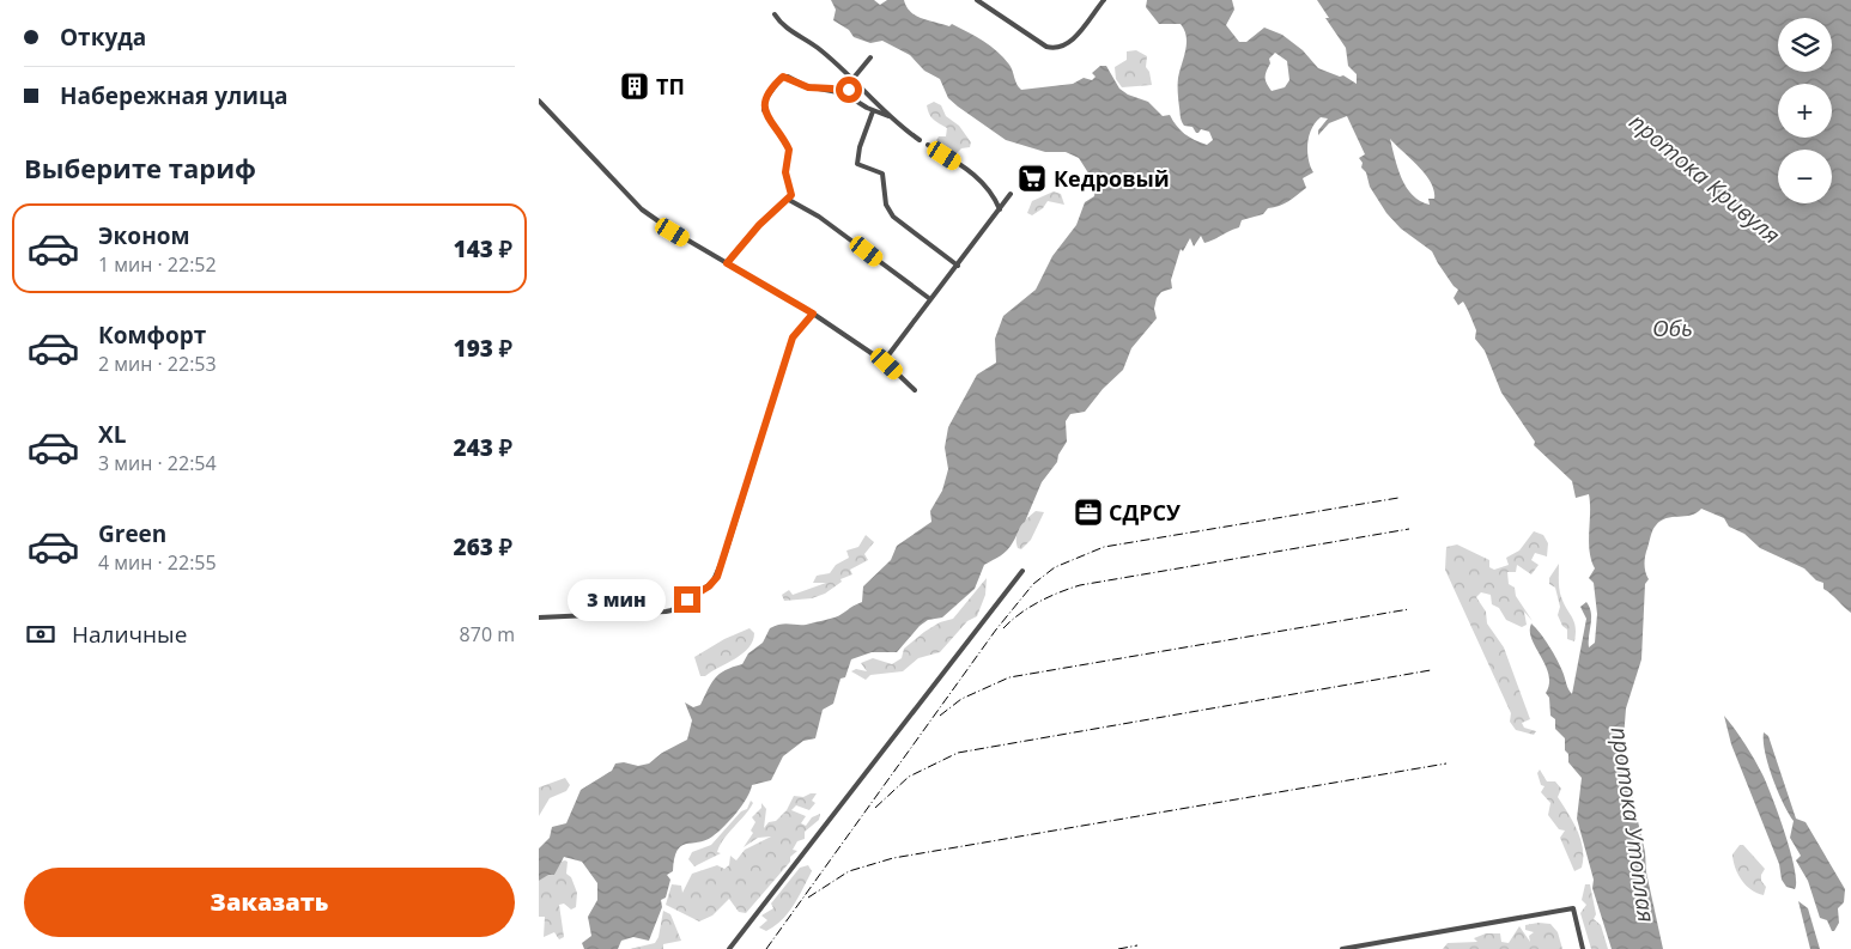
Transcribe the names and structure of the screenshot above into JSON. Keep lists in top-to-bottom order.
{
  "water": ["протока Кривуля", "Обь", "протока Утоплая"],
  "places": {
    "building": ["ТП"],
    "supermarket": ["Кедровый"],
    "office": ["СДРСУ"]
  },
  "page": {
    "banner": ["Откуда", "Набережная улица"],
    "map_buttons": ["+", "−"],
    "heading": "Выберите тариф",
    "list": [
      {
        "name": "Эконом",
        "note": "1 мин · 22:52",
        "value": "143 ₽"
      },
      {
        "name": "Комфорт",
        "note": "2 мин · 22:53",
        "value": "193 ₽"
      },
      {
        "name": "XL",
        "note": "3 мин · 22:54",
        "value": "243 ₽"
      },
      {
        "name": "Green",
        "note": "4 мин · 22:55",
        "value": "263 ₽"
      }
    ],
    "bubble": "3 мин",
    "pay": ["Наличные", "870 m"],
    "buttons": "Заказать"
  }
}
